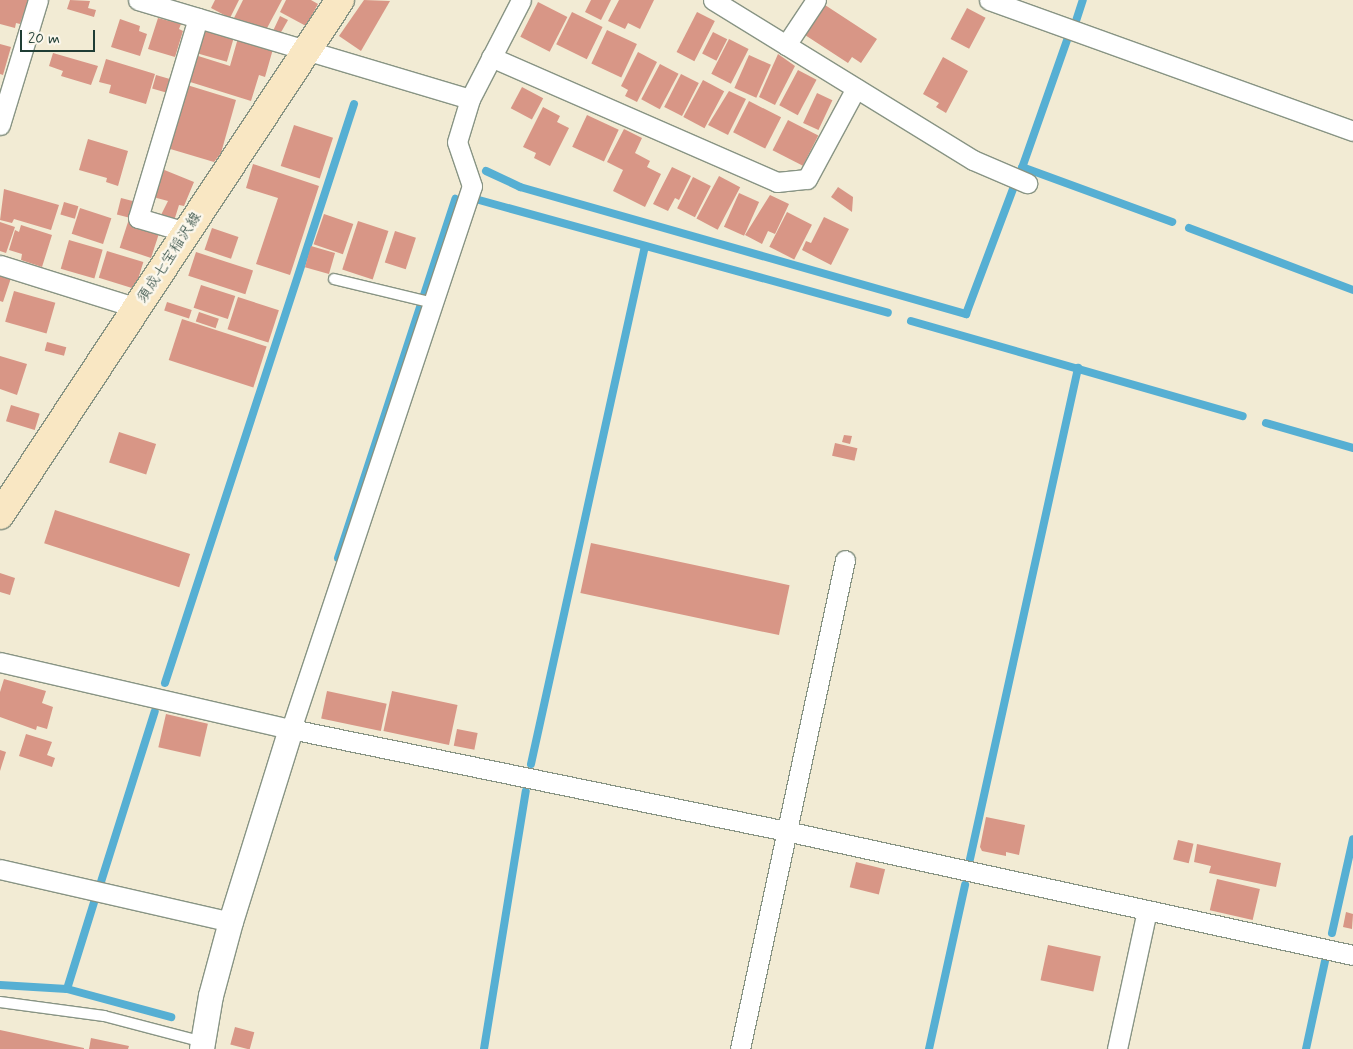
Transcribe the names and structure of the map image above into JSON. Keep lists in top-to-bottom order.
{
  "streets": {
    "main road": ["須成七宝稲沢線"]
  },
  "scale_bar": "20 m"
}
